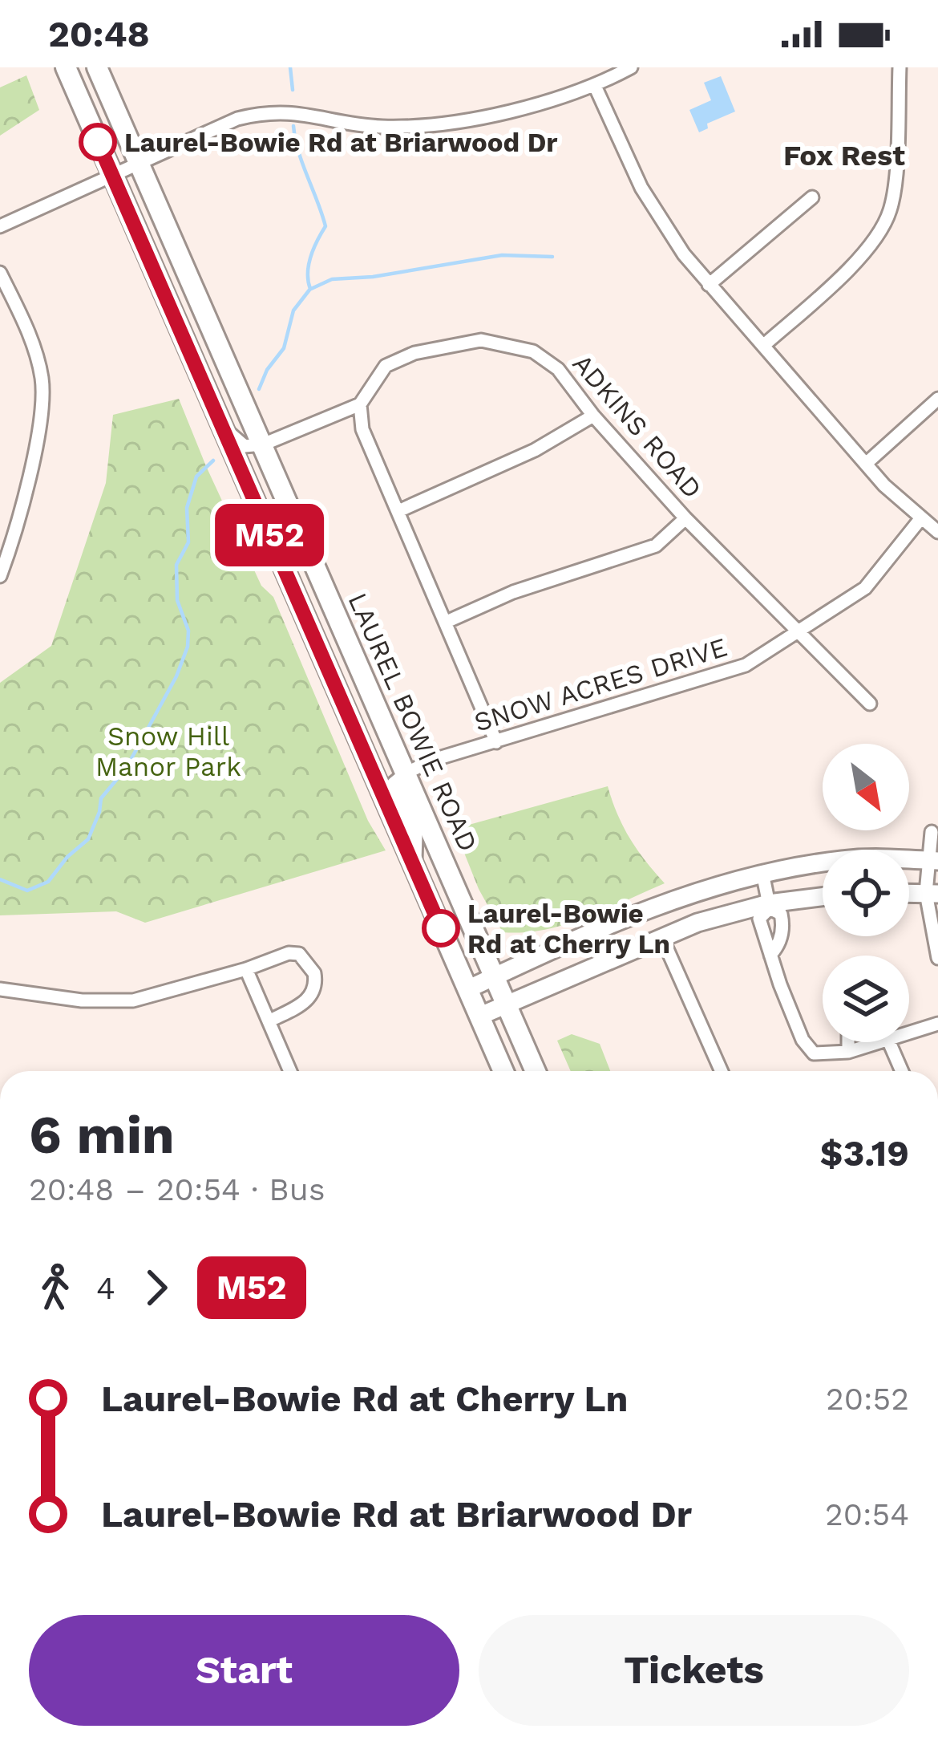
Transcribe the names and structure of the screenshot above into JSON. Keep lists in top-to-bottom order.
{
  "streets": {
    "main road": ["LAUREL BOWIE ROAD"],
    "street": ["ADKINS ROAD", "SNOW ACRES DRIVE"]
  },
  "crossings": [
    ["ADKINS ROAD", "SNOW ACRES DRIVE"],
    ["SNOW ACRES DRIVE", "LAUREL BOWIE ROAD"]
  ],
  "districts": ["Fox Rest"],
  "parks": ["Snow Hill Manor Park"],
  "places": ["Laurel-Bowie Rd at Briarwood Dr", "Laurel-Bowie Rd at Cherry Ln"],
  "lines": ["bus line M52"],
  "north": "bottom right",
  "page": {
    "status": "20:48",
    "on_map": "M52",
    "heading": ["6 min", "20:48 – 20:54 · Bus", "$3.19"],
    "legs": ["4", "M52"],
    "list": [
      {
        "name": "Laurel-Bowie Rd at Cherry Ln",
        "value": "20:52"
      },
      {
        "name": "Laurel-Bowie Rd at Briarwood Dr",
        "value": "20:54"
      }
    ],
    "buttons": ["Start", "Tickets"]
  }
}
